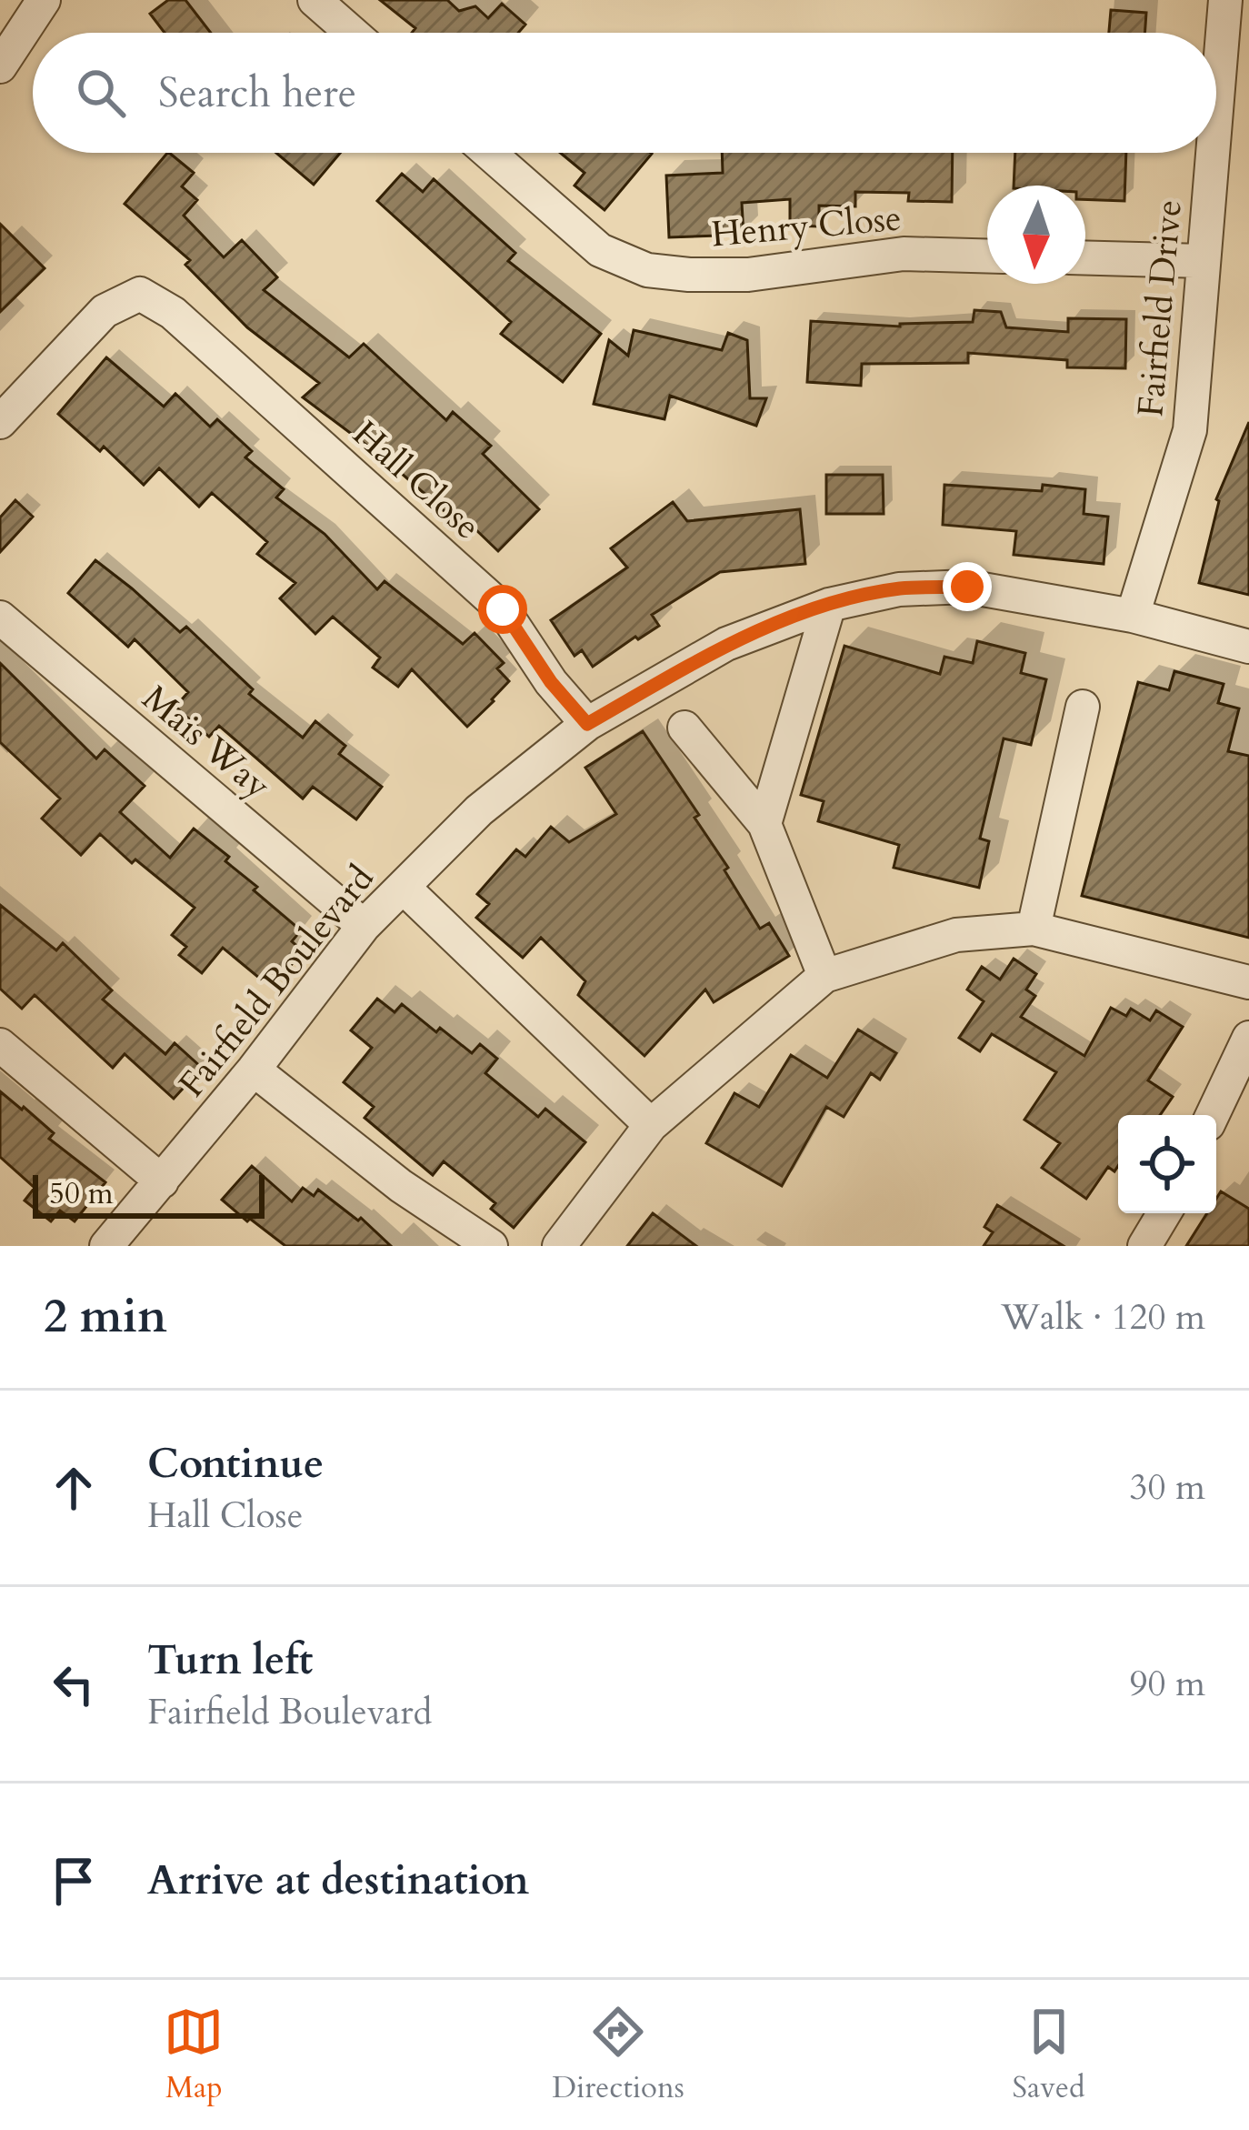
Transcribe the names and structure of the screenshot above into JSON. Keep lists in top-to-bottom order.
{
  "streets": {
    "street": [
      "Henry Close",
      "Fairfield Drive",
      "Hall Close",
      "Mais Way",
      "Fairfield Boulevard"
    ]
  },
  "crossings": [
    ["Fairfield Drive", "Fairfield Boulevard"],
    ["Hall Close", "Fairfield Boulevard"],
    ["Mais Way", "Fairfield Boulevard"]
  ],
  "scale_bar": "50 m",
  "north": "bottom",
  "page": {
    "search": "Search here",
    "scale": "50 m",
    "heading": ["2 min", "Walk · 120 m"],
    "list": [
      ["Continue", "Hall Close", "30 m"],
      ["Turn left", "Fairfield Boulevard", "90 m"],
      "Arrive at destination"
    ],
    "nav": ["Map", "Directions", "Saved"]
  }
}
